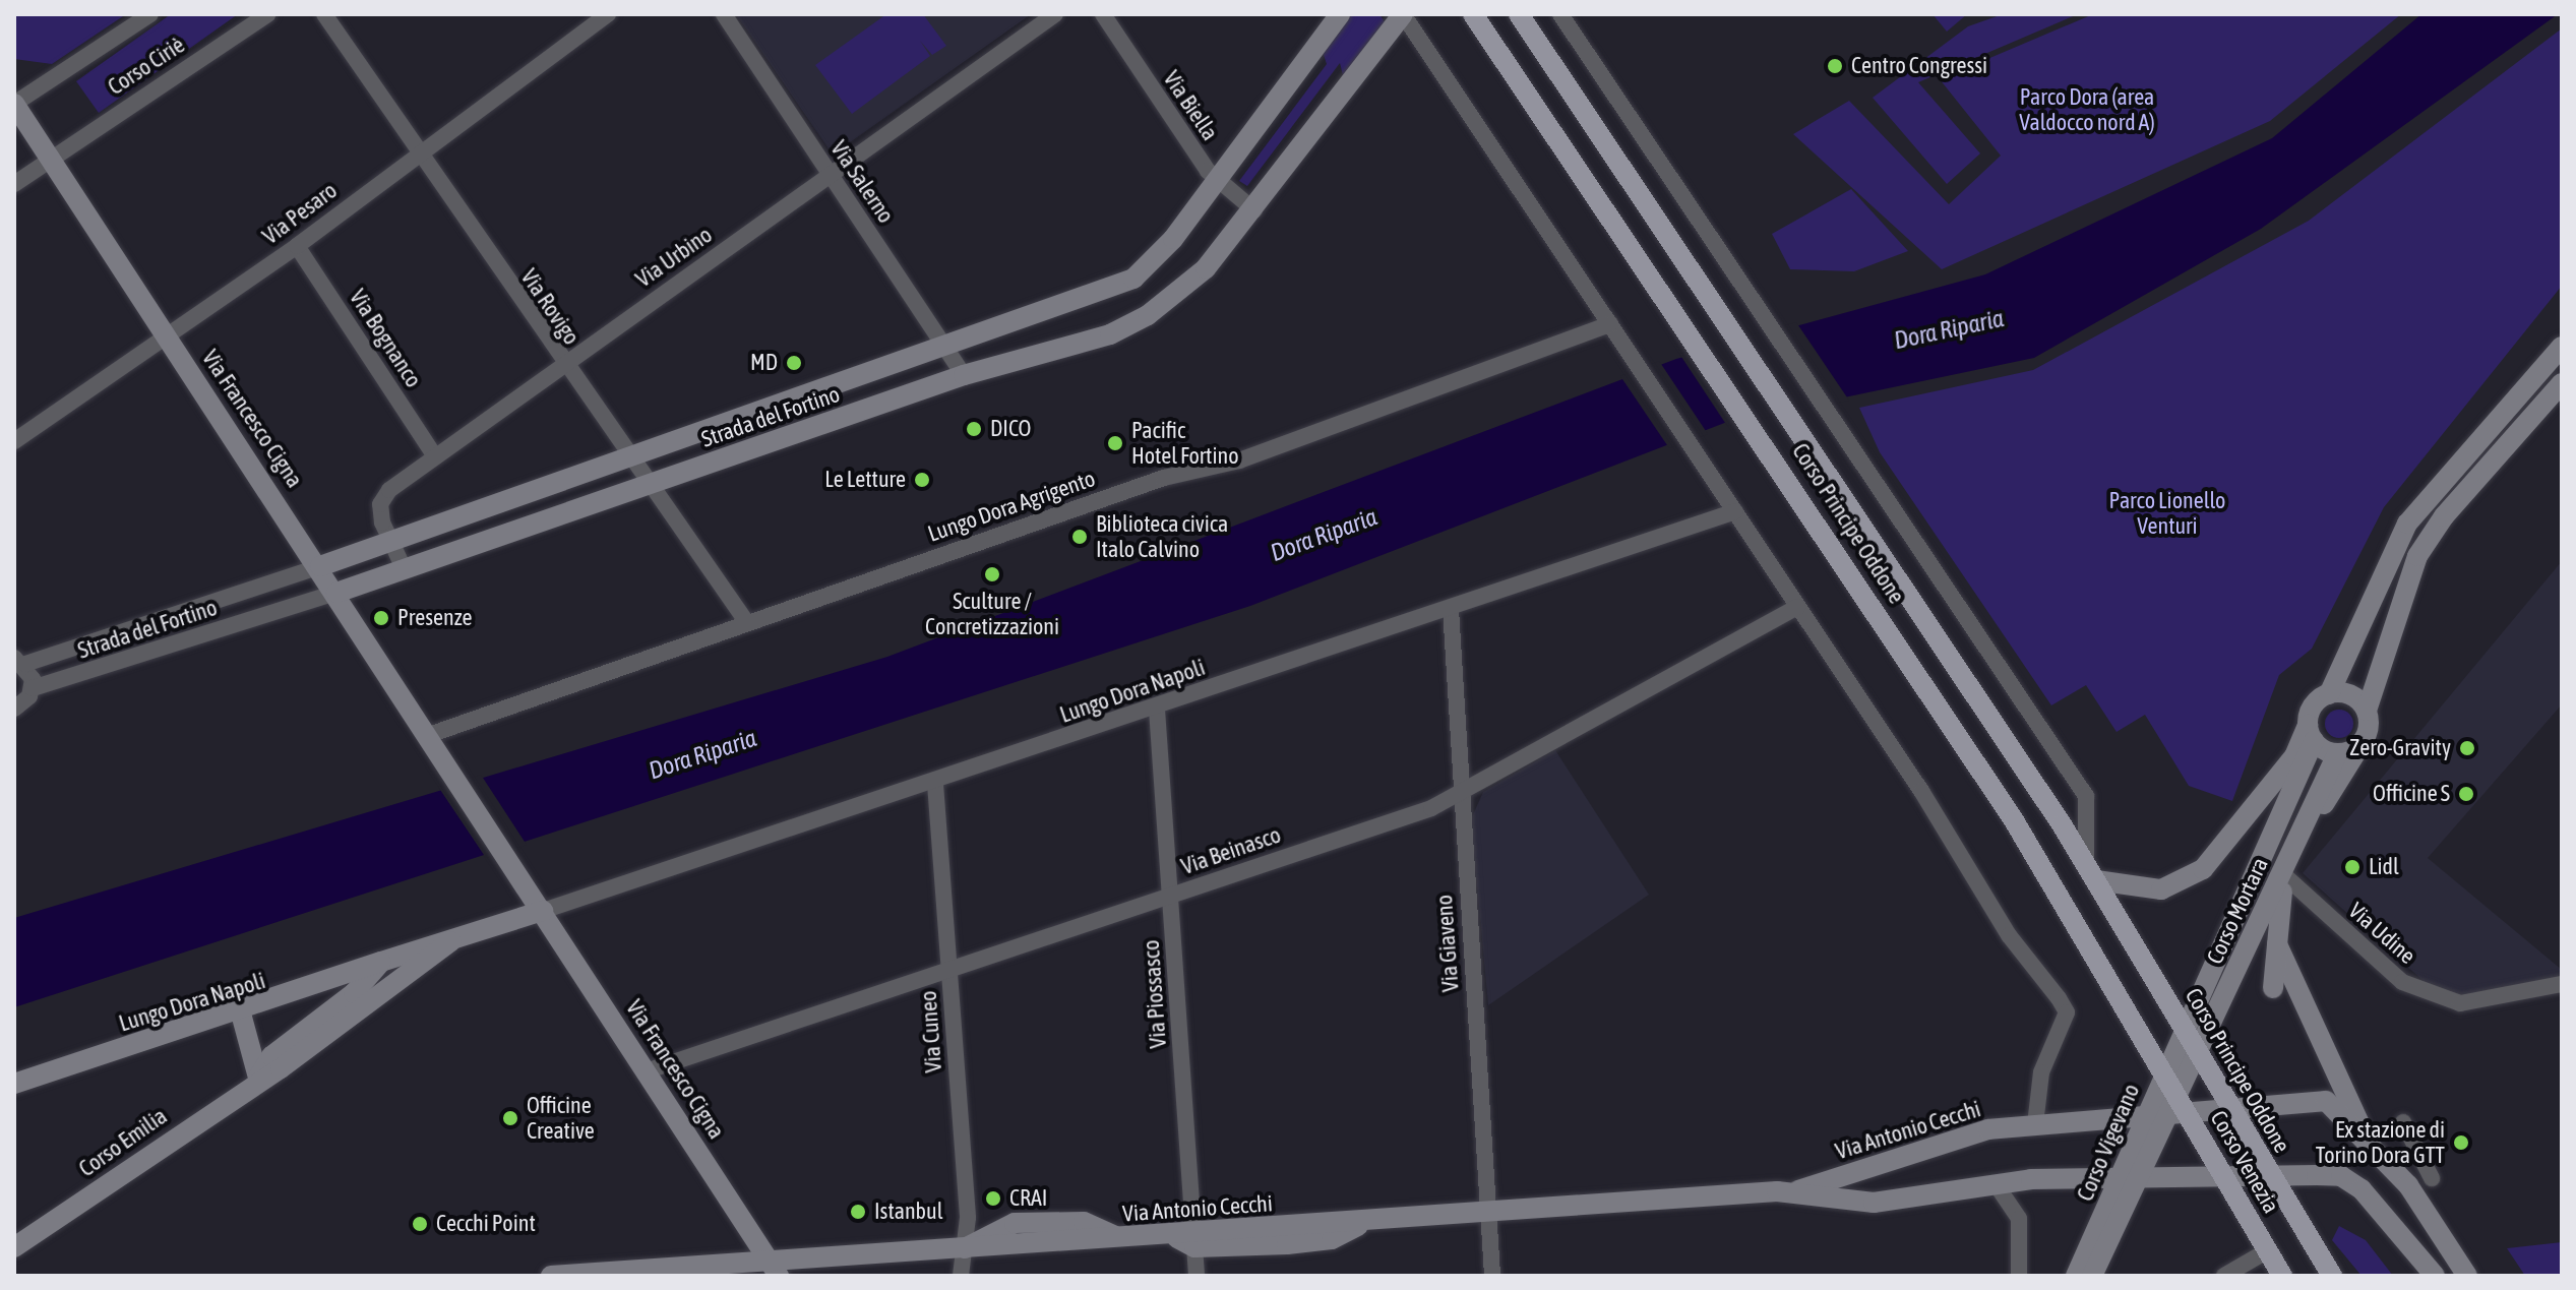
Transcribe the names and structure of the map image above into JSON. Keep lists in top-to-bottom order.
{
  "streets": {
    "main road": ["Corso Principe Oddone", "Corso Venezia"],
    "street": [
      "Corso Ciriè",
      "Via Biella",
      "Via Salerno",
      "Via Pesaro",
      "Via Urbino",
      "Via Rovigo",
      "Via Bognanco",
      "Strada del Fortino",
      "Via Francesco Cigna",
      "Lungo Dora Agrigento",
      "Lungo Dora Napoli",
      "Via Beinasco",
      "Corso Mortara",
      "Via Udine",
      "Via Giaveno",
      "Via Piossasco",
      "Via Cuneo",
      "Via Antonio Cecchi",
      "Corso Emilia",
      "Corso Vigevano"
    ]
  },
  "crossings": [
    ["Corso Ciriè", "Via Francesco Cigna"],
    ["Via Biella", "Strada del Fortino"],
    ["Via Salerno", "Via Urbino"],
    ["Via Salerno", "Strada del Fortino"],
    ["Via Pesaro", "Via Rovigo"],
    ["Via Pesaro", "Via Bognanco"],
    ["Via Pesaro", "Via Francesco Cigna"],
    ["Via Urbino", "Via Rovigo"],
    ["Via Urbino", "Via Bognanco"],
    ["Via Urbino", "Strada del Fortino"],
    ["Via Rovigo", "Strada del Fortino"],
    ["Via Rovigo", "Lungo Dora Agrigento"],
    ["Strada del Fortino", "Via Francesco Cigna"],
    ["Via Francesco Cigna", "Lungo Dora Agrigento"],
    ["Via Francesco Cigna", "Lungo Dora Napoli"],
    ["Via Francesco Cigna", "Via Beinasco"],
    ["Via Francesco Cigna", "Corso Emilia"],
    ["Corso Principe Oddone", "Corso Mortara"],
    ["Corso Principe Oddone", "Via Antonio Cecchi"],
    ["Corso Principe Oddone", "Corso Vigevano"],
    ["Corso Principe Oddone", "Corso Venezia"],
    ["Lungo Dora Napoli", "Via Giaveno"],
    ["Lungo Dora Napoli", "Via Piossasco"],
    ["Lungo Dora Napoli", "Via Cuneo"],
    ["Lungo Dora Napoli", "Corso Emilia"],
    ["Via Beinasco", "Via Giaveno"],
    ["Via Beinasco", "Via Piossasco"],
    ["Via Beinasco", "Via Cuneo"],
    ["Corso Mortara", "Via Antonio Cecchi"],
    ["Corso Mortara", "Corso Vigevano"],
    ["Corso Mortara", "Corso Venezia"],
    ["Via Giaveno", "Via Antonio Cecchi"],
    ["Via Piossasco", "Via Antonio Cecchi"],
    ["Via Cuneo", "Via Antonio Cecchi"],
    ["Via Antonio Cecchi", "Corso Vigevano"],
    ["Via Antonio Cecchi", "Corso Venezia"],
    ["Corso Vigevano", "Corso Venezia"]
  ],
  "water": ["Dora Riparia"],
  "parks": ["Parco Dora (area Valdocco nord A)", "Parco Lionello Venturi"],
  "places": [
    "Centro Congressi",
    "MD",
    "DICO",
    "Pacific Hotel Fortino",
    "Le Letture",
    "Biblioteca civica Italo Calvino",
    "Sculture / Concretizzazioni",
    "Presenze",
    "Zero-Gravity",
    "Officine S",
    "Lidl",
    "Officine Creative",
    "Ex stazione di Torino Dora GTT",
    "CRAI",
    "Istanbul",
    "Cecchi Point"
  ]
}
